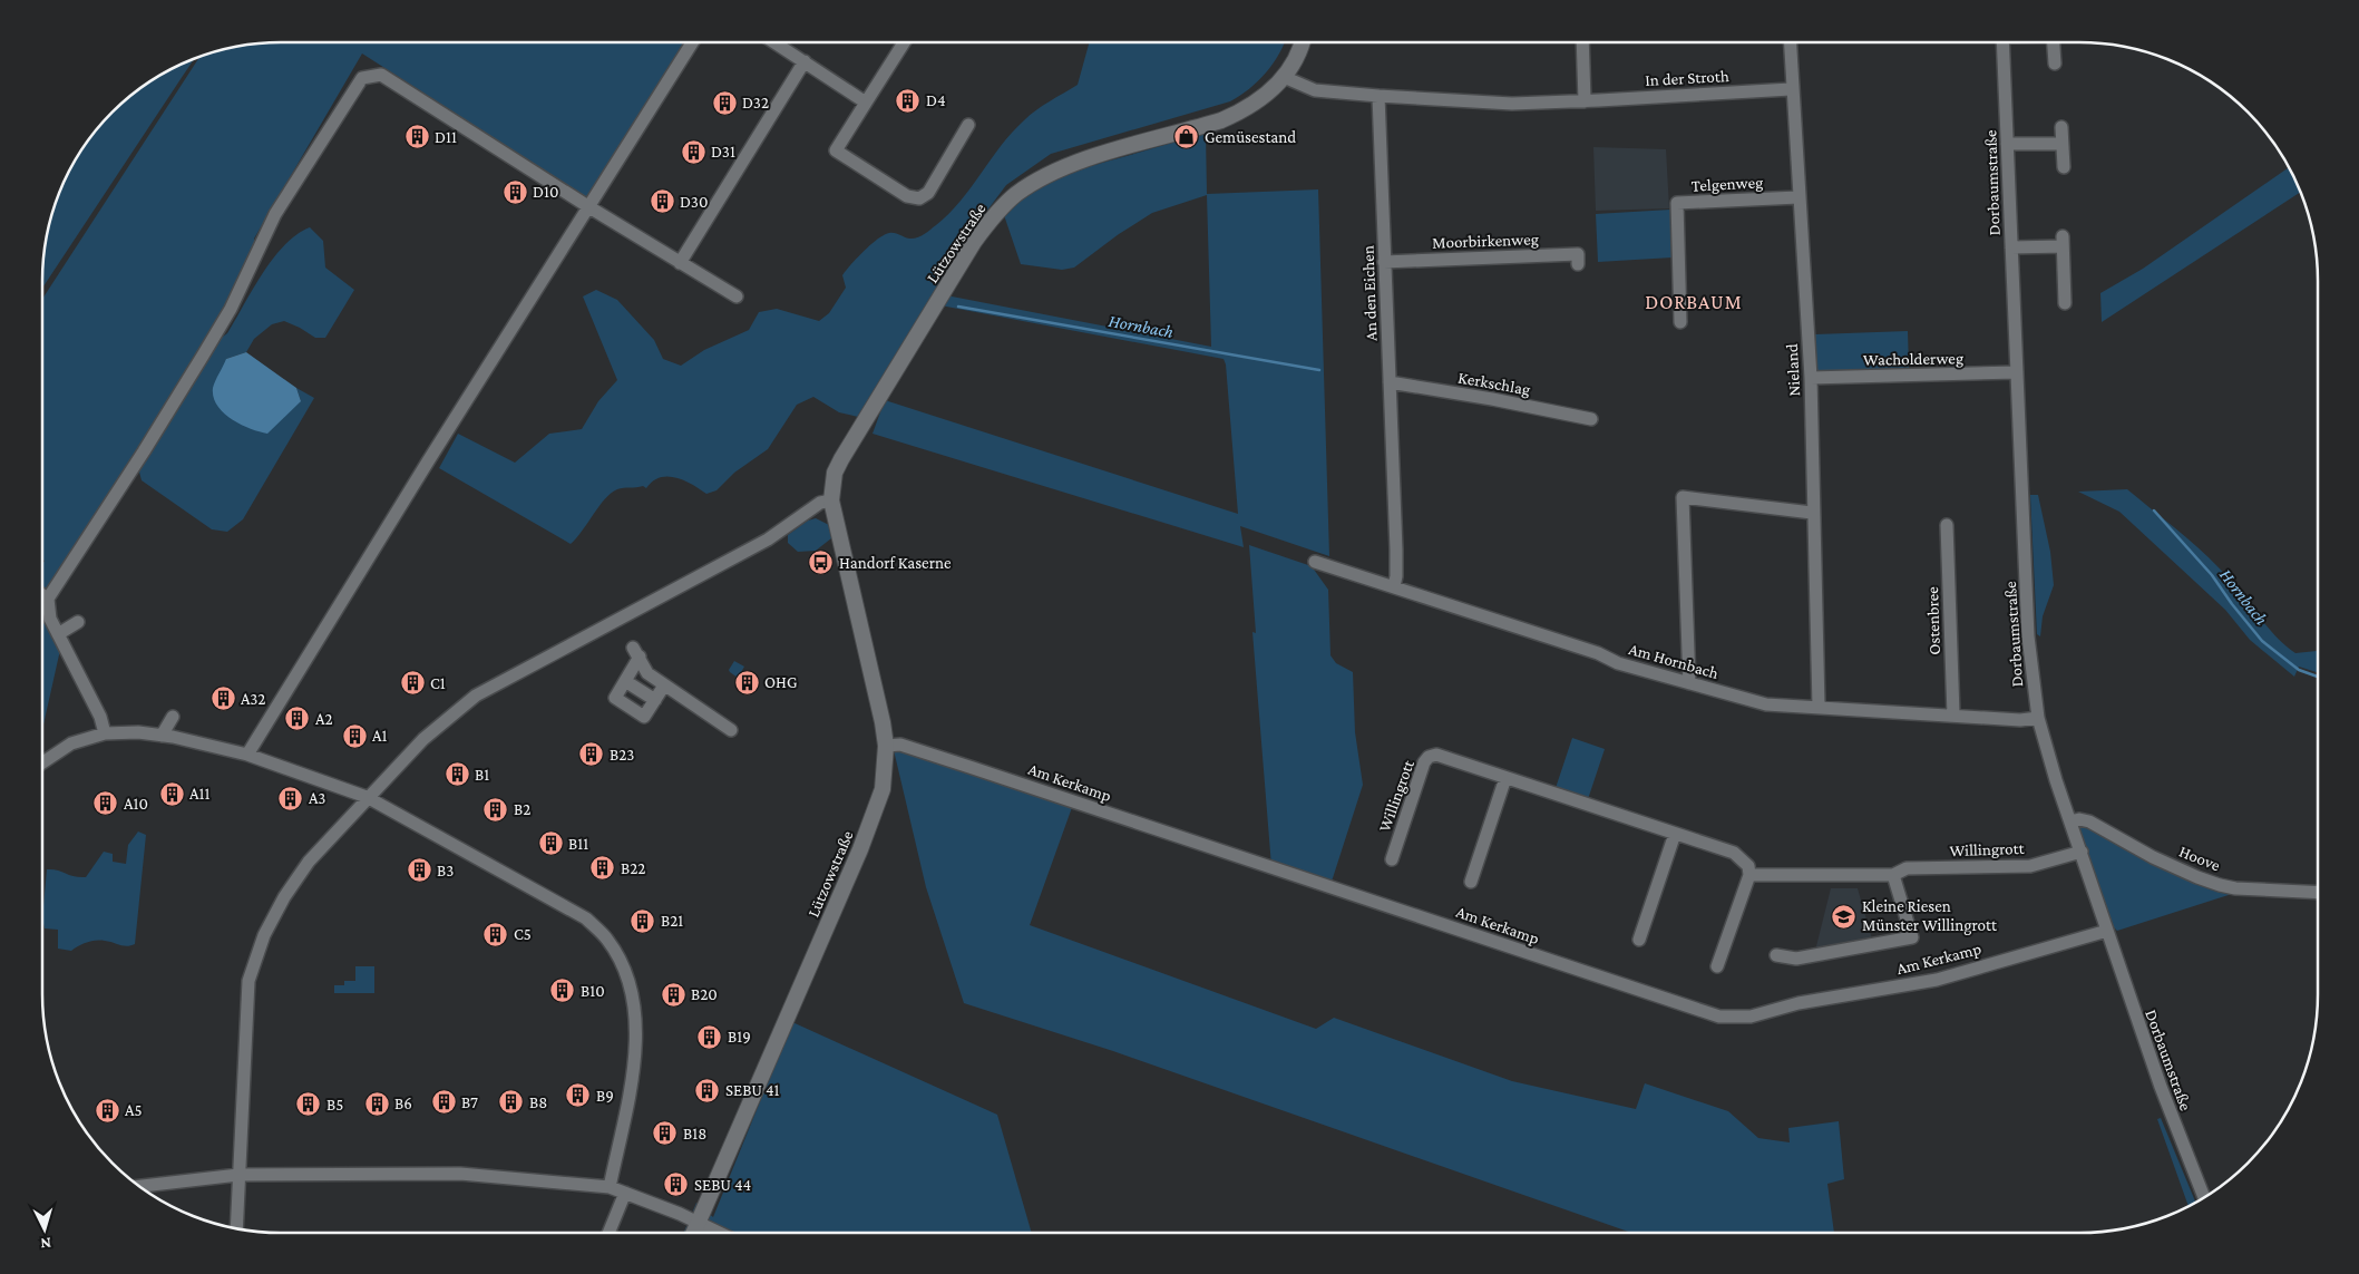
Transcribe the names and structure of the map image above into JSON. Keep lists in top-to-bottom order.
{
  "streets": {
    "street": [
      "In der Stroth",
      "Dorbaumstraße",
      "Telgenweg",
      "Moorbirkenweg",
      "Lützowstraße",
      "An den Eichen",
      "Wacholderweg",
      "Nieland",
      "Kerkschlag",
      "Ostenbree",
      "Am Hornbach",
      "Am Kerkamp",
      "Willingrott",
      "Hoove"
    ]
  },
  "crossings": [
    ["In der Stroth", "An den Eichen"],
    ["In der Stroth", "Nieland"],
    ["Dorbaumstraße", "Wacholderweg"],
    ["Dorbaumstraße", "Am Hornbach"],
    ["Dorbaumstraße", "Am Kerkamp"],
    ["Dorbaumstraße", "Willingrott"],
    ["Dorbaumstraße", "Hoove"],
    ["Telgenweg", "Nieland"],
    ["Moorbirkenweg", "An den Eichen"],
    ["Lützowstraße", "Am Kerkamp"],
    ["An den Eichen", "Kerkschlag"],
    ["An den Eichen", "Am Hornbach"],
    ["Wacholderweg", "Nieland"],
    ["Nieland", "Am Hornbach"],
    ["Ostenbree", "Am Hornbach"]
  ],
  "districts": ["DORBAUM"],
  "water": ["Hornbach"],
  "places": {
    "building": [
      "D4",
      "D32",
      "D11",
      "D31",
      "D10",
      "D30",
      "OHG",
      "C1",
      "A32",
      "A2",
      "A1",
      "B23",
      "B1",
      "A11",
      "A3",
      "A10",
      "B2",
      "B11",
      "B22",
      "B3",
      "B21",
      "C5",
      "B10",
      "B20",
      "B19",
      "SEBU 41",
      "B9",
      "B7",
      "B8",
      "B6",
      "B5",
      "A5",
      "B18",
      "SEBU 44"
    ],
    "shop": ["Gemüsestand"],
    "bus stop": ["Handorf Kaserne"],
    "school or university": ["Kleine Riesen Münster Willingrott"]
  },
  "north": "bottom"
}
